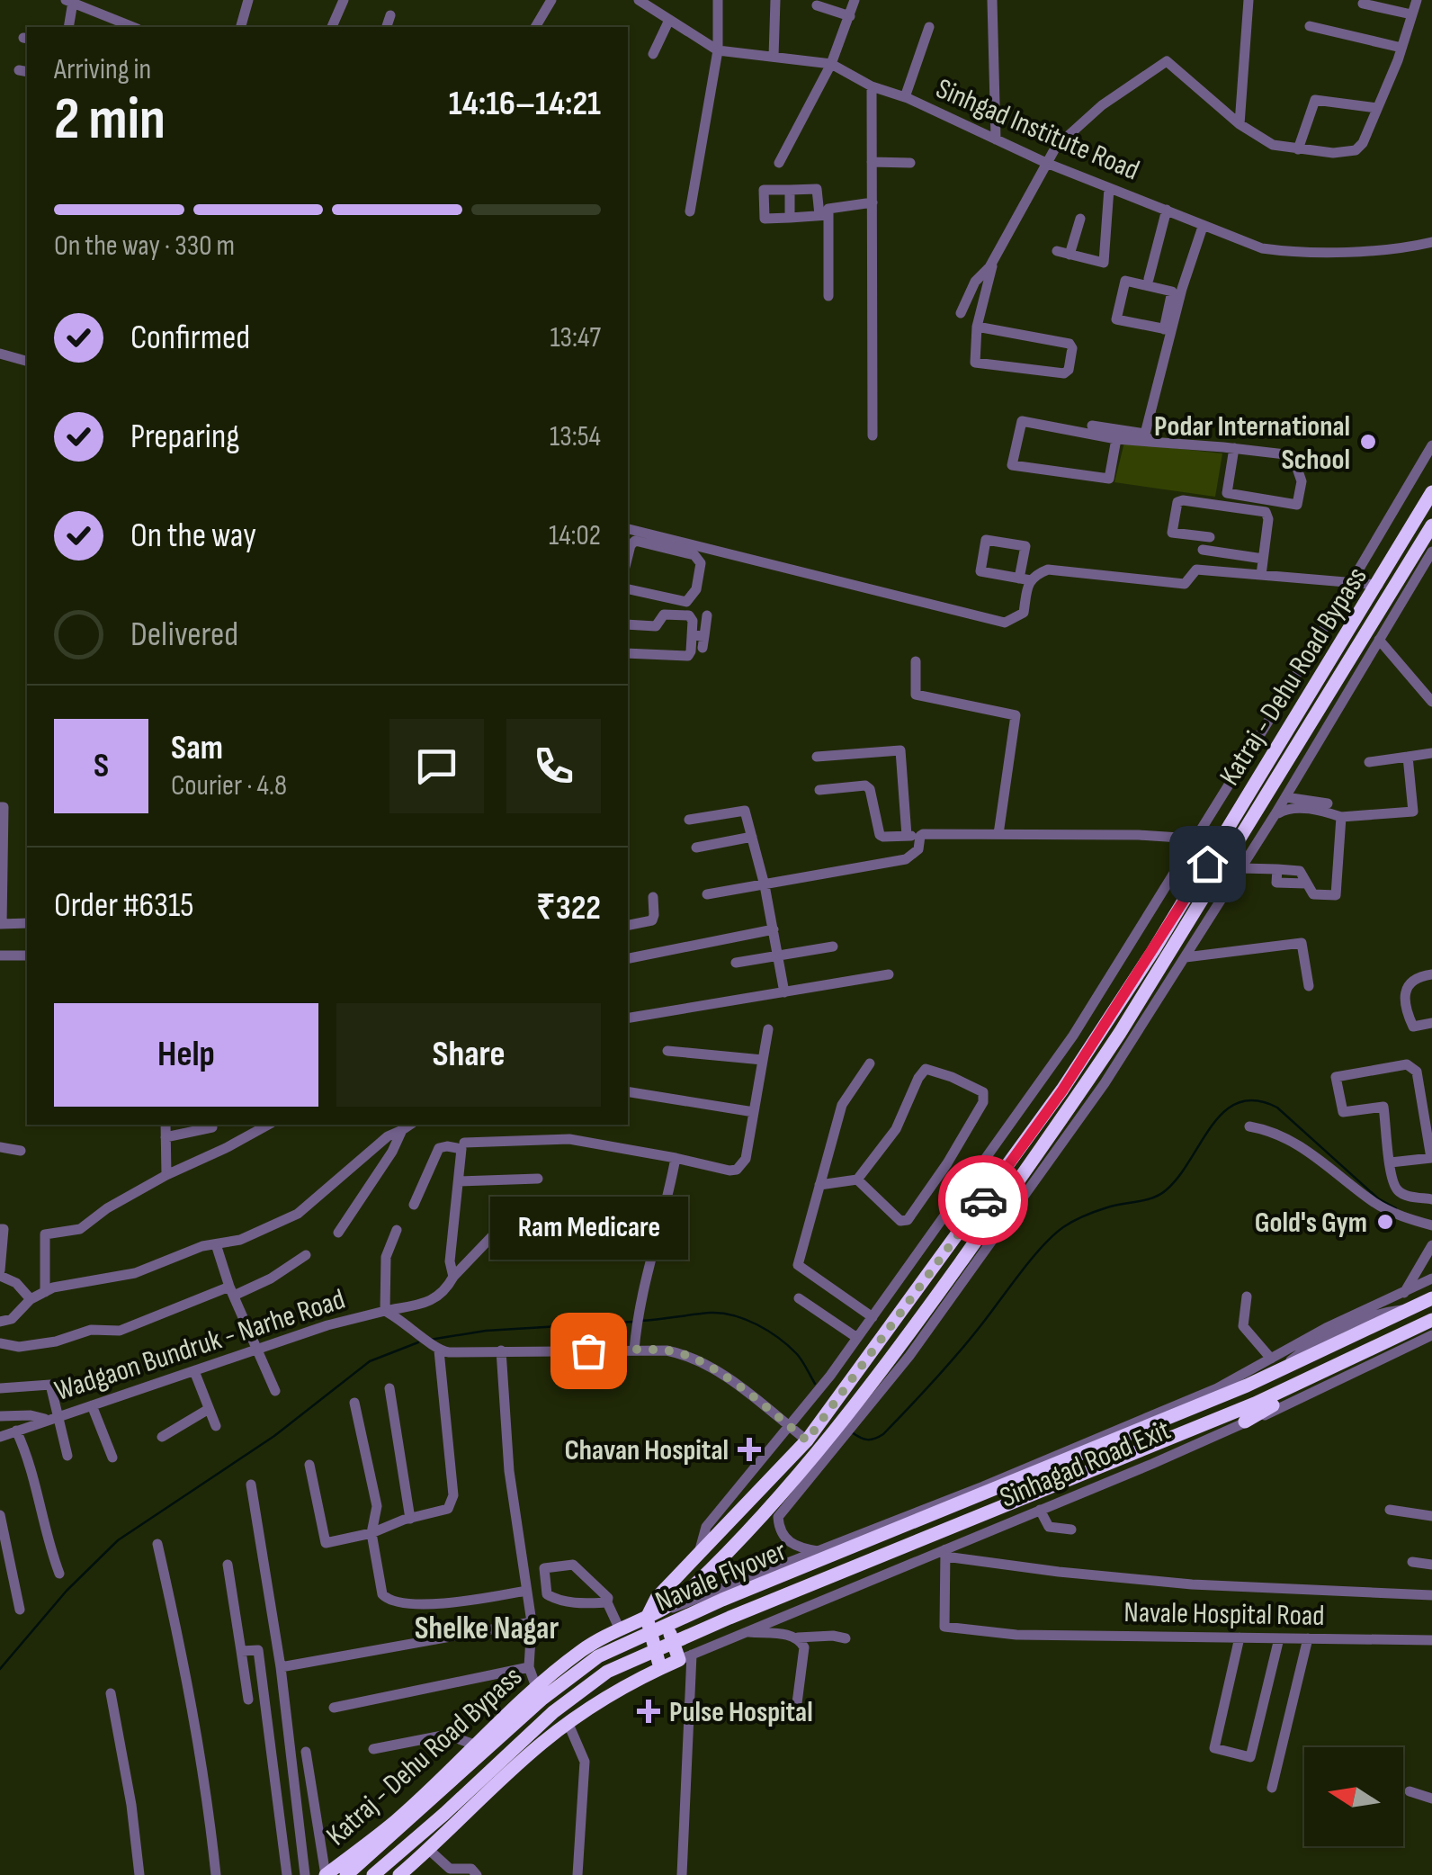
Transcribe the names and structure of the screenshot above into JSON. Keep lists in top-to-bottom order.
{
  "streets": {
    "highway": ["Katraj - Dehu Road Bypass", "Navale Flyover"],
    "street": [
      "Sinhgad Institute Road",
      "Wadgaon Bundruk - Narhe Road",
      "Sinhagad Road Exit",
      "Navale Hospital Road"
    ]
  },
  "crossings": [
    ["Sinhagad Road Exit", "Navale Hospital Road"]
  ],
  "districts": ["Shelke Nagar"],
  "places": {
    "other": ["Podar International School", "Gold's Gym", "Ram Medicare"],
    "health": ["Chavan Hospital", "Pulse Hospital"]
  },
  "north": "left",
  "page": {
    "heading": ["2 min", "Arriving in", "14:16–14:21"],
    "panel": [
      "Sam",
      "Courier · 4.8",
      "Order #6315",
      "₹322"
    ],
    "bar": "On the way · 330 m",
    "list": [
      ["Confirmed", "13:47"],
      ["Preparing", "13:54"],
      ["On the way", "14:02"],
      "Delivered"
    ],
    "round": "S",
    "buttons": ["Help", "Share"],
    "bubble": "Ram Medicare"
  }
}
